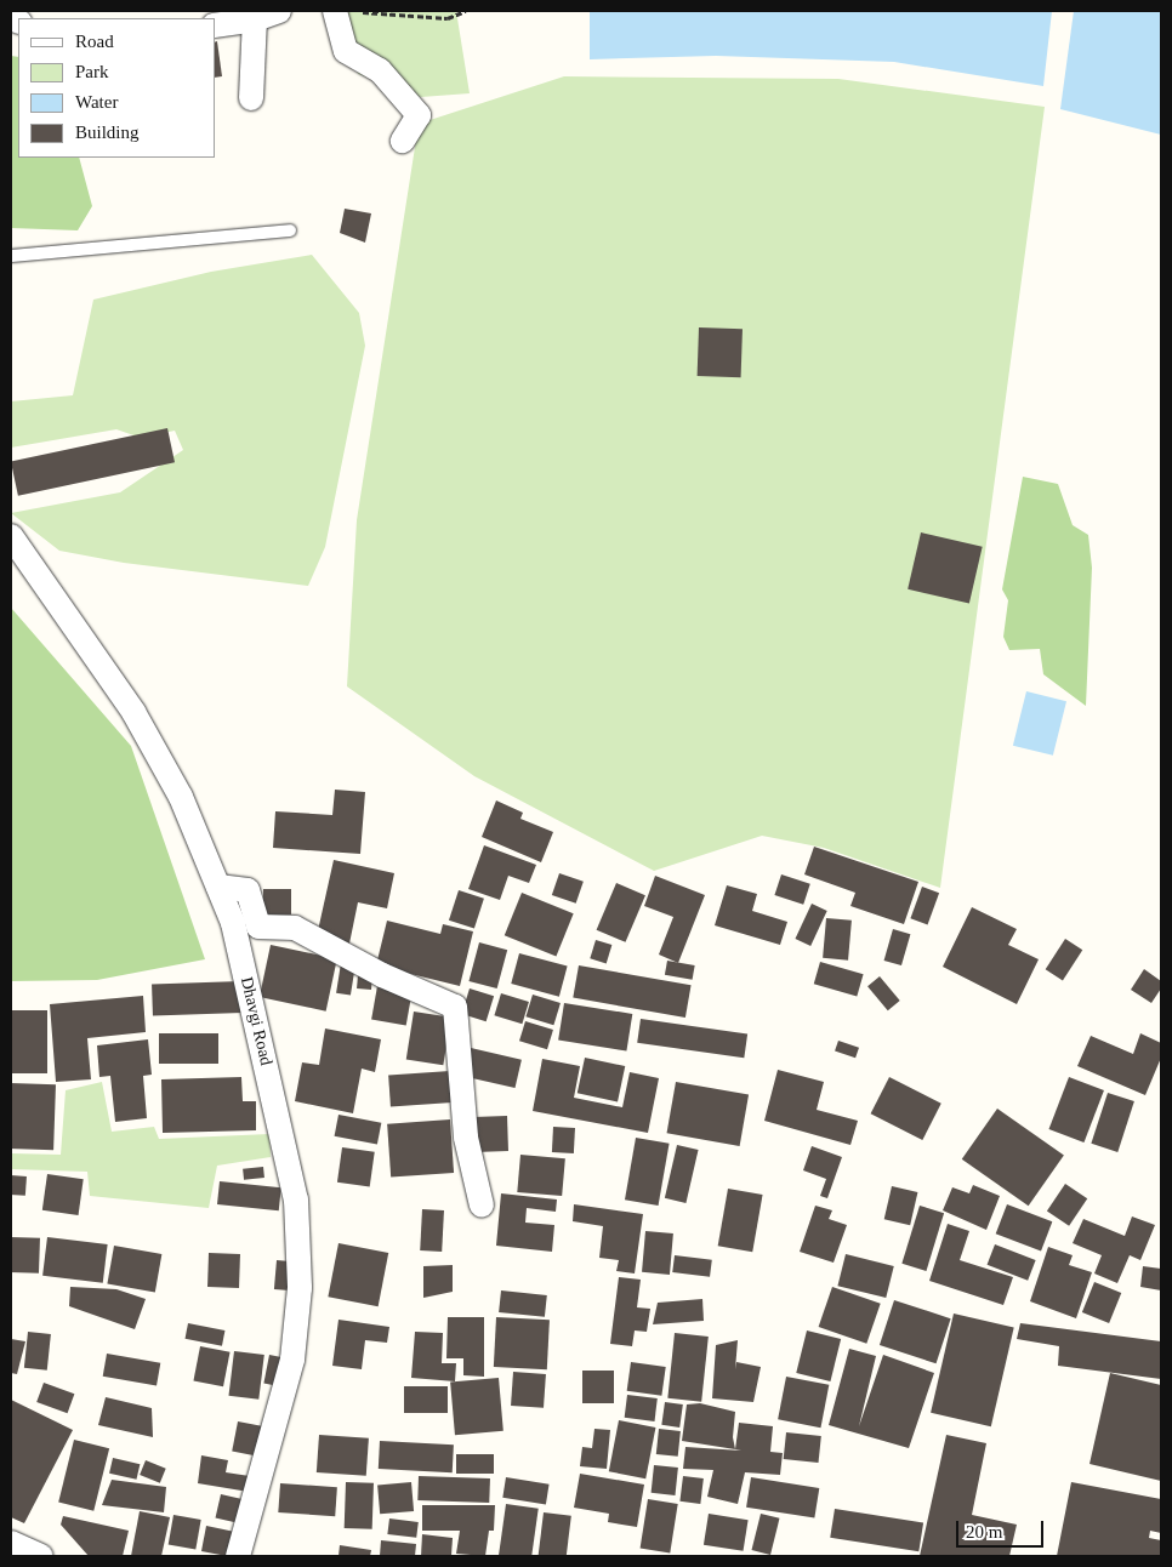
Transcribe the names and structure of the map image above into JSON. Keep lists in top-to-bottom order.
{
  "streets": {
    "street": ["Dhavgi Road"]
  },
  "legend": [
    "Road",
    "Park",
    "Water",
    "Building"
  ],
  "scale_bar": "20 m"
}
